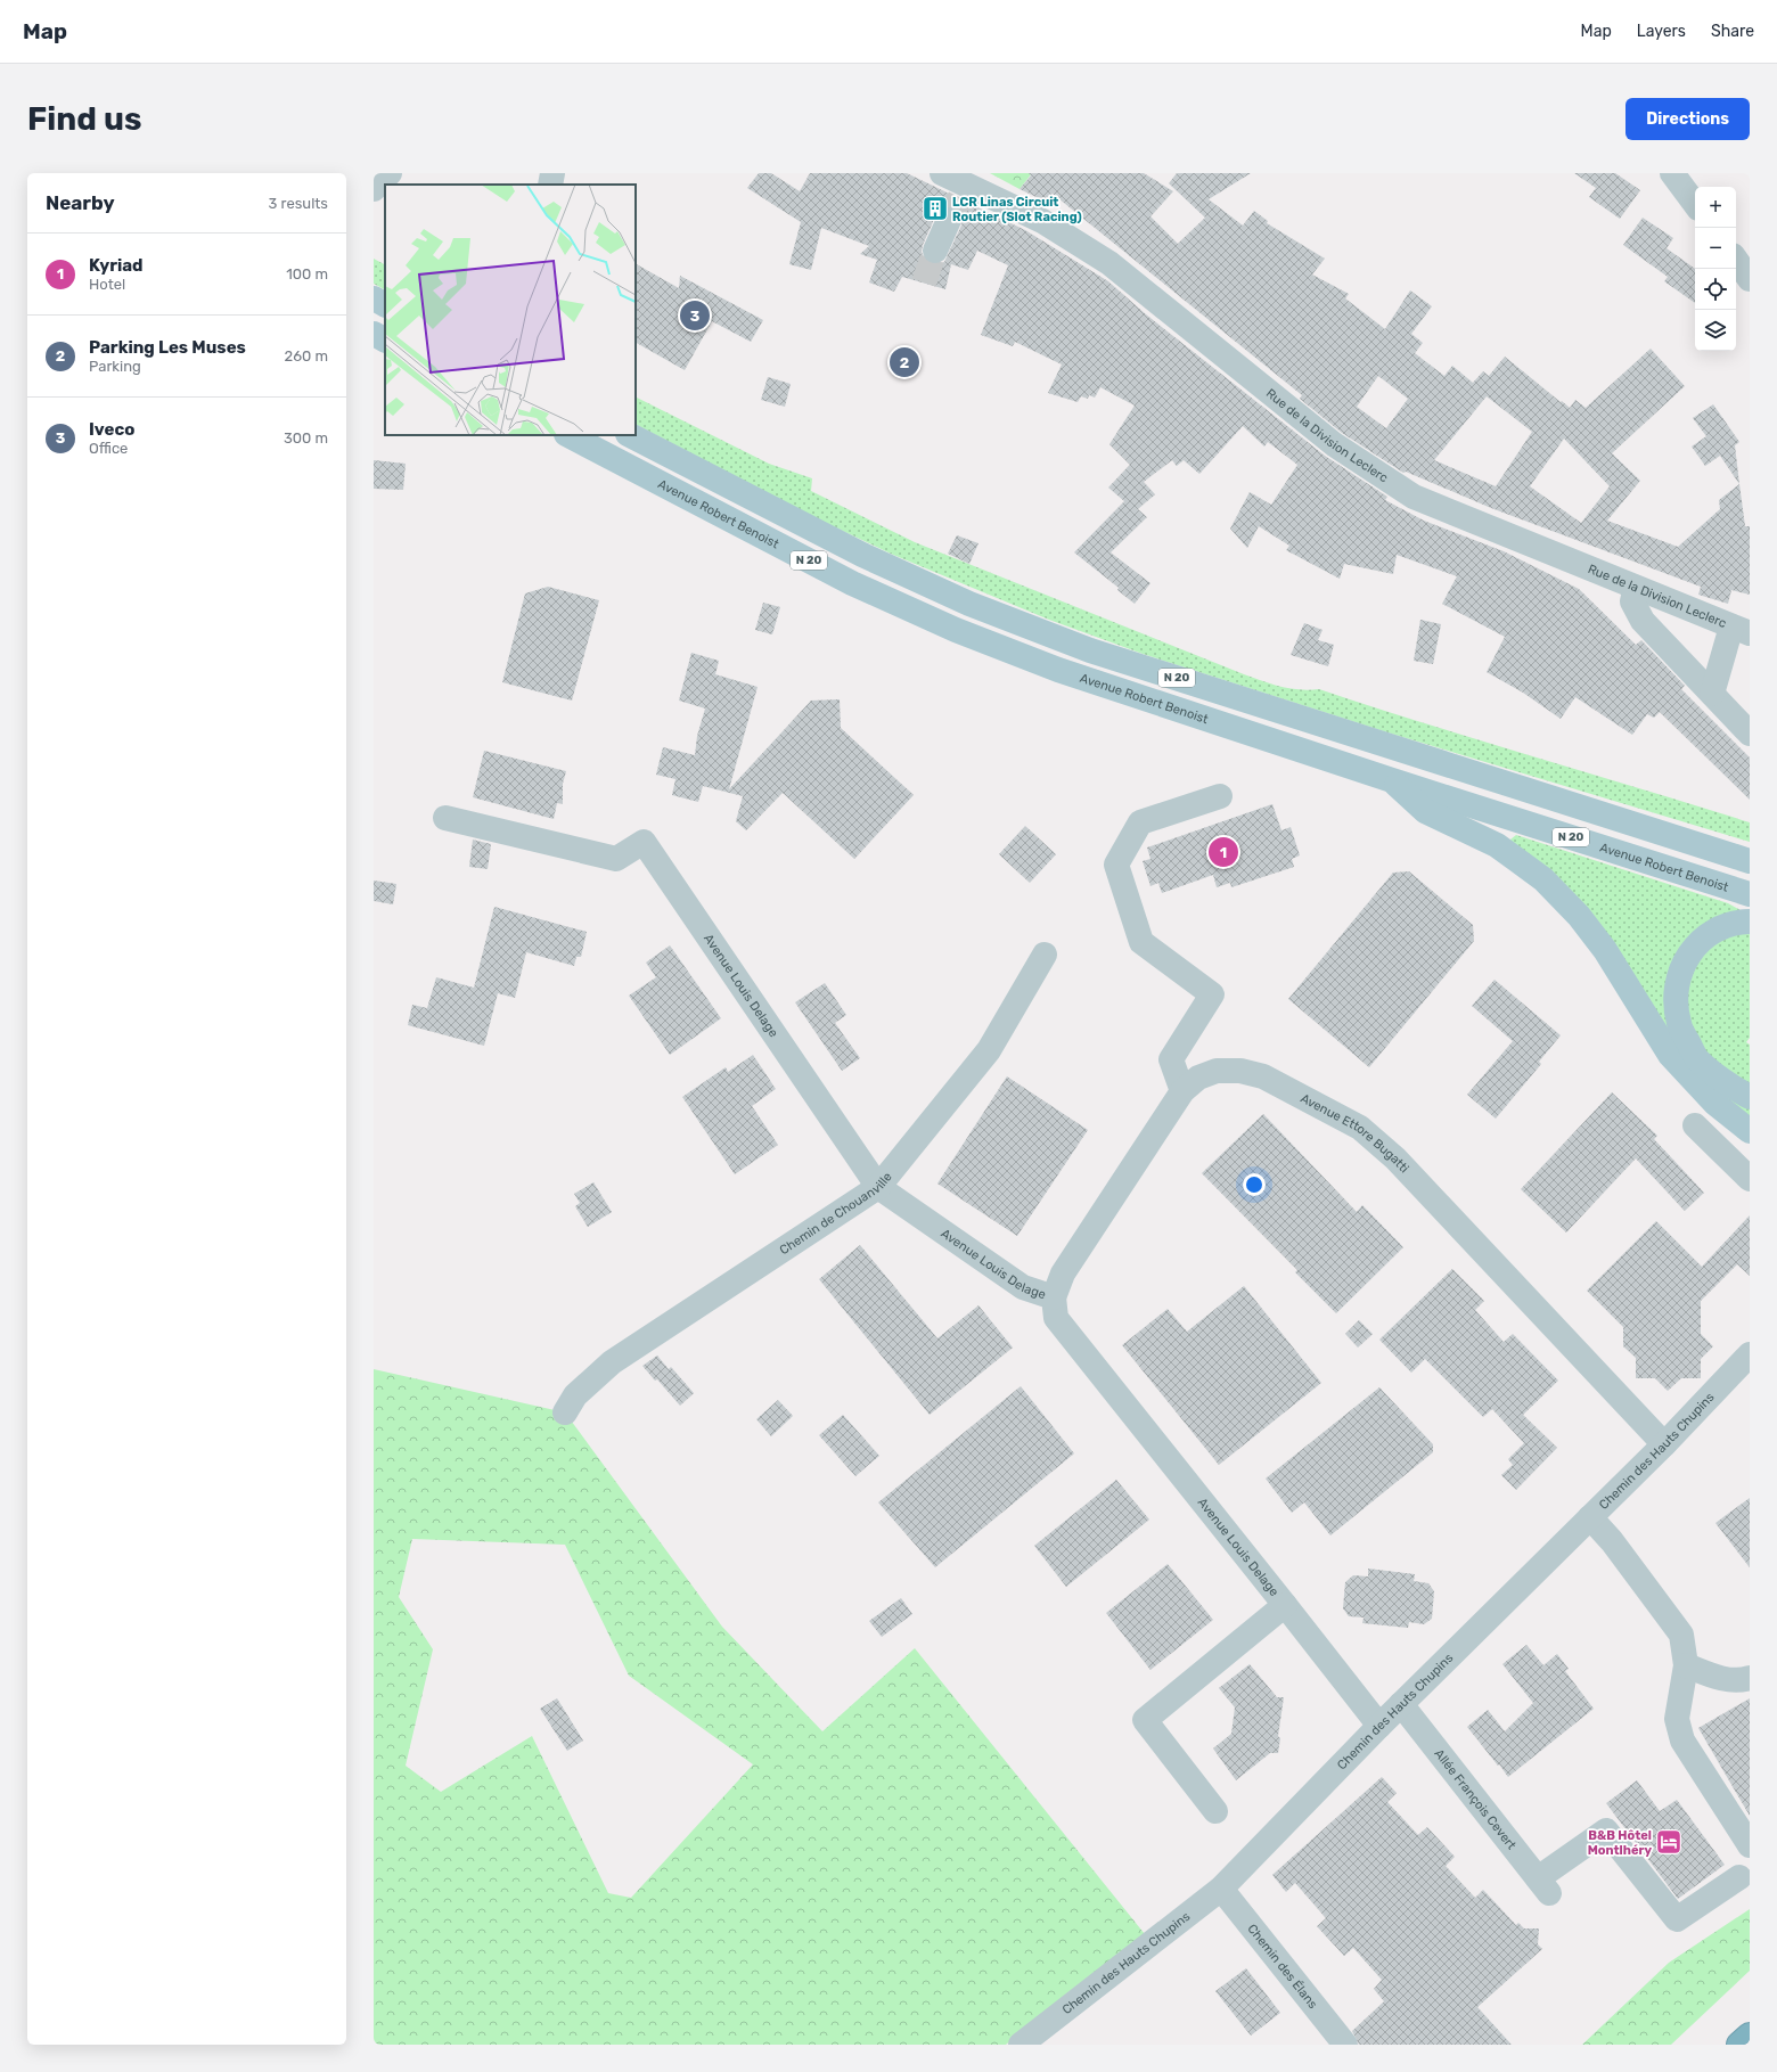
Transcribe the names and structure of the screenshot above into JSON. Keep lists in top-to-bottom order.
{
  "streets": {
    "main road": ["Avenue Robert Benoist", "N 20"],
    "street": [
      "Rue de la Division Leclerc",
      "Avenue Louis Delage",
      "Avenue Ettore Bugatti",
      "Chemin de Chouanville",
      "Chemin des Hauts Chupins",
      "Allée François Cevert",
      "Chemin des Élans"
    ]
  },
  "crossings": [
    ["Avenue Louis Delage", "Avenue Ettore Bugatti"],
    ["Avenue Louis Delage", "Chemin de Chouanville"],
    ["Avenue Louis Delage", "Chemin des Hauts Chupins"],
    ["Avenue Ettore Bugatti", "Chemin des Hauts Chupins"],
    ["Chemin des Hauts Chupins", "Allée François Cevert"],
    ["Chemin des Hauts Chupins", "Chemin des Élans"]
  ],
  "places": {
    "building": ["LCR Linas Circuit Routier (Slot Racing)"],
    "hotel": ["B&B Hôtel Montlhéry"]
  },
  "page": {
    "header": "Map",
    "nav": ["Map", "Layers", "Share"],
    "buttons": "Directions",
    "title": "Find us",
    "heading": ["Nearby", "3 results"],
    "map_buttons": ["+", "−"],
    "list": [
      {
        "mark": "1",
        "name": "Kyriad",
        "note": "Hotel",
        "value": "100 m"
      },
      {
        "mark": "2",
        "name": "Parking Les Muses",
        "note": "Parking",
        "value": "260 m"
      },
      {
        "mark": "3",
        "name": "Iveco",
        "note": "Office",
        "value": "300 m"
      }
    ],
    "pins": ["3", "2", "1"]
  }
}
